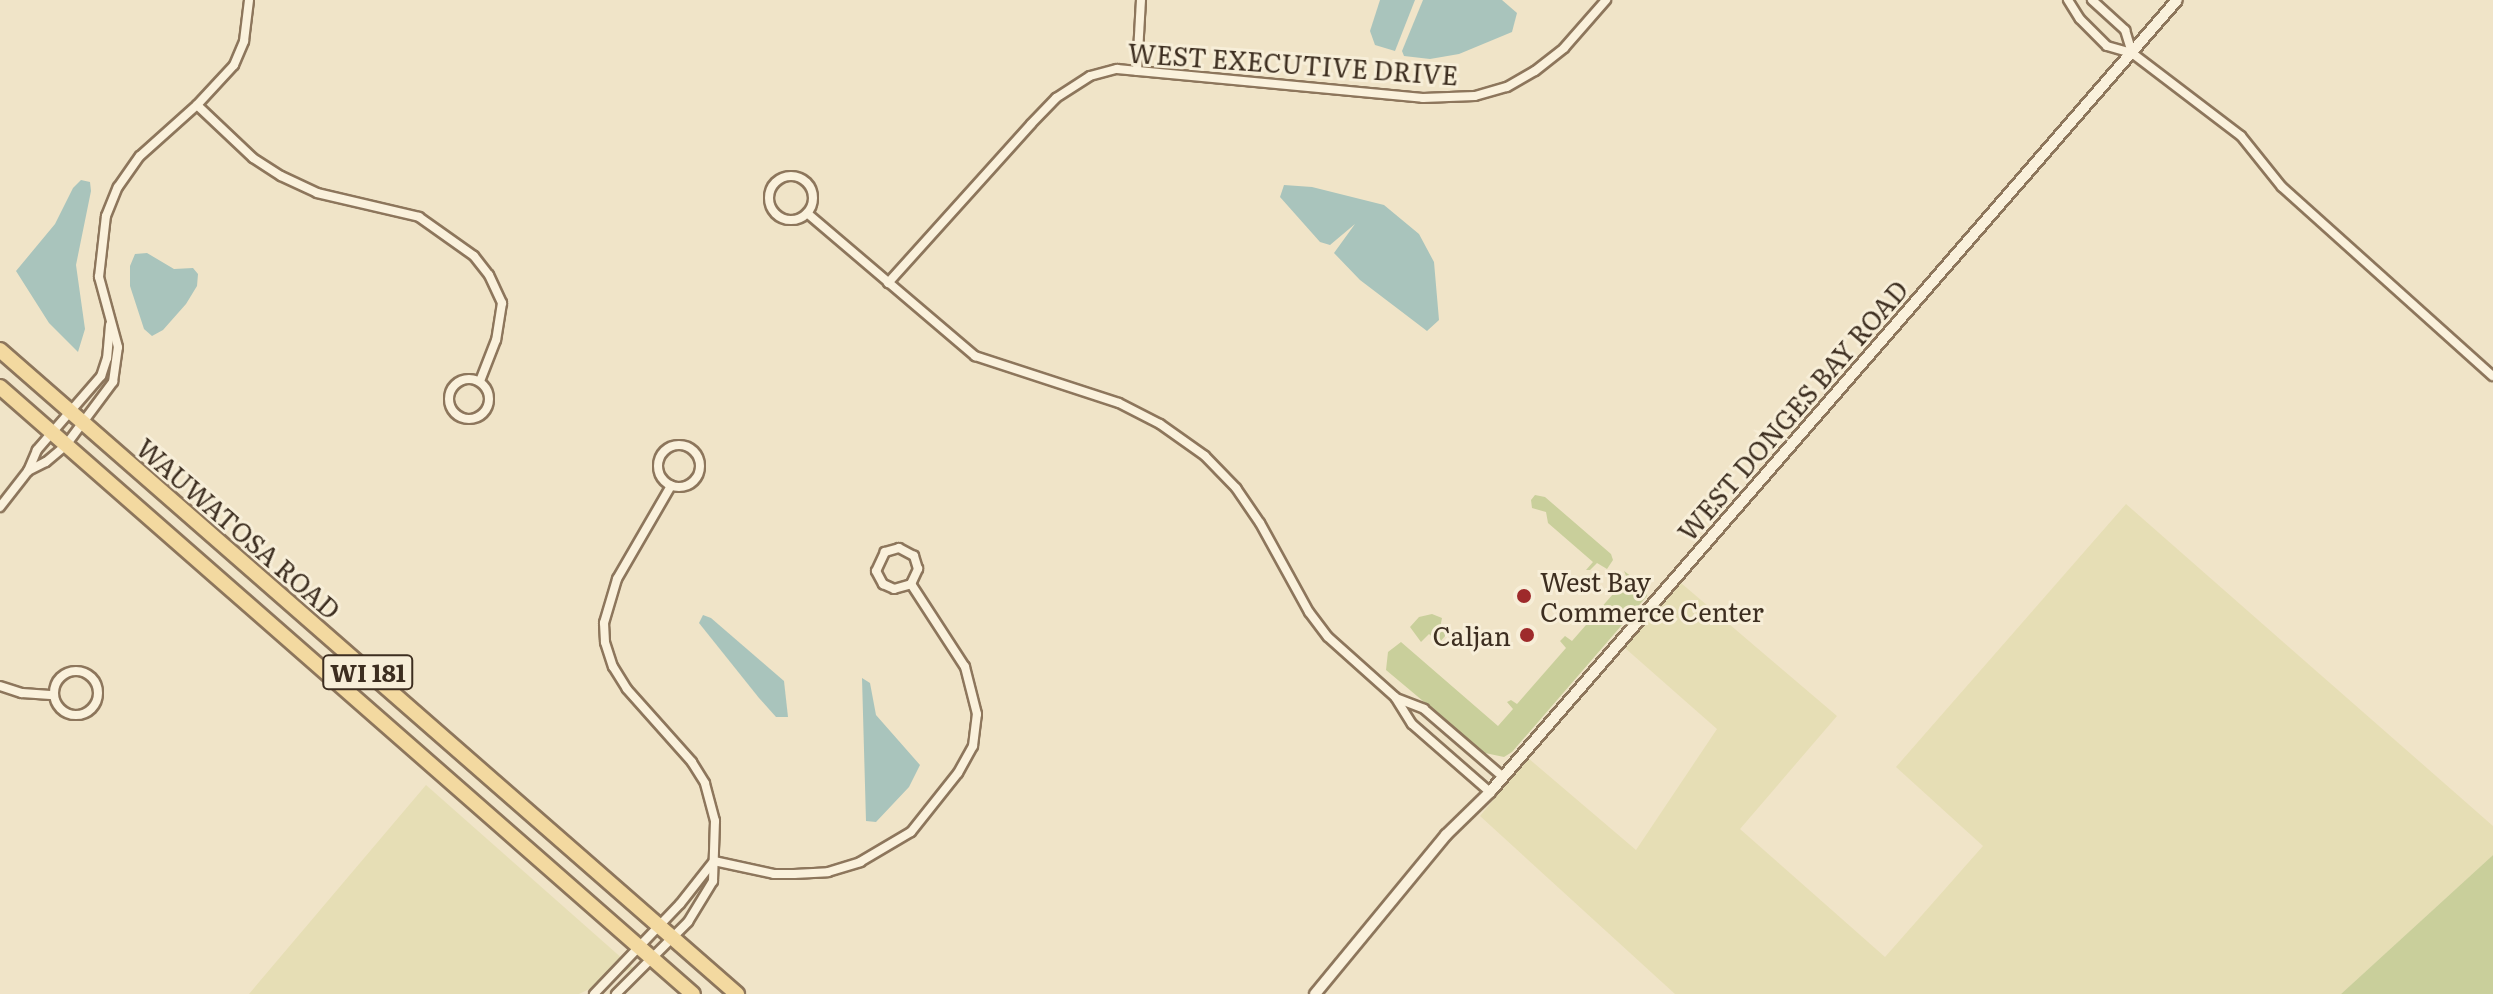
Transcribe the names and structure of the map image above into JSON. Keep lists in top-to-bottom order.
{
  "streets": {
    "main road": ["WAUWATOSA ROAD", "WI 181"],
    "street": ["WEST EXECUTIVE DRIVE", "WEST DONGES BAY ROAD"]
  },
  "places": ["West Bay Commerce Center", "Caljan"]
}
